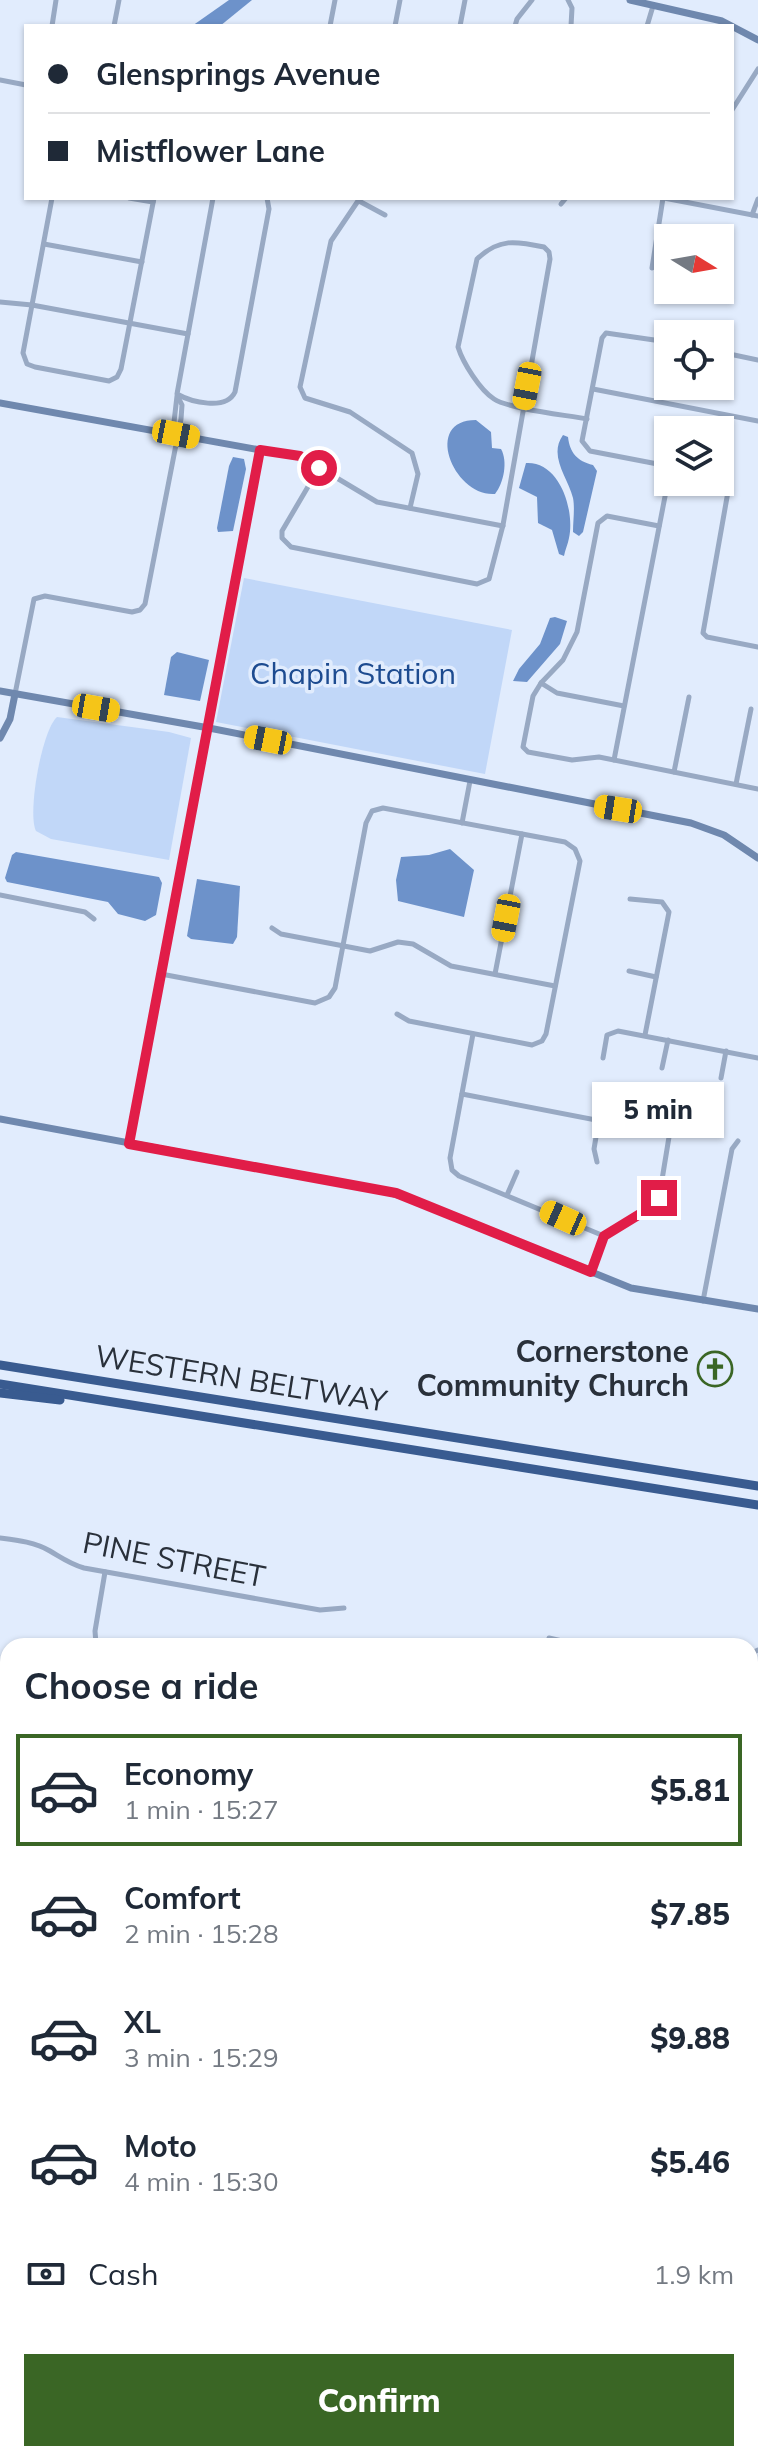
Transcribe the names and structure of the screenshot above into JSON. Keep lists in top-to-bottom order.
{
  "streets": {
    "highway": ["WESTERN BELTWAY"],
    "street": ["PINE STREET"]
  },
  "parks": ["Chapin Station"],
  "places": {
    "church": ["Cornerstone Community Church"]
  },
  "north": "right",
  "page": {
    "banner": ["Glensprings Avenue", "Mistflower Lane"],
    "bubble": "5 min",
    "heading": "Choose a ride",
    "list": [
      {
        "name": "Economy",
        "note": "1 min · 15:27",
        "value": "$5.81"
      },
      {
        "name": "Comfort",
        "note": "2 min · 15:28",
        "value": "$7.85"
      },
      {
        "name": "XL",
        "note": "3 min · 15:29",
        "value": "$9.88"
      },
      {
        "name": "Moto",
        "note": "4 min · 15:30",
        "value": "$5.46"
      }
    ],
    "pay": ["Cash", "1.9 km"],
    "buttons": "Confirm"
  }
}
